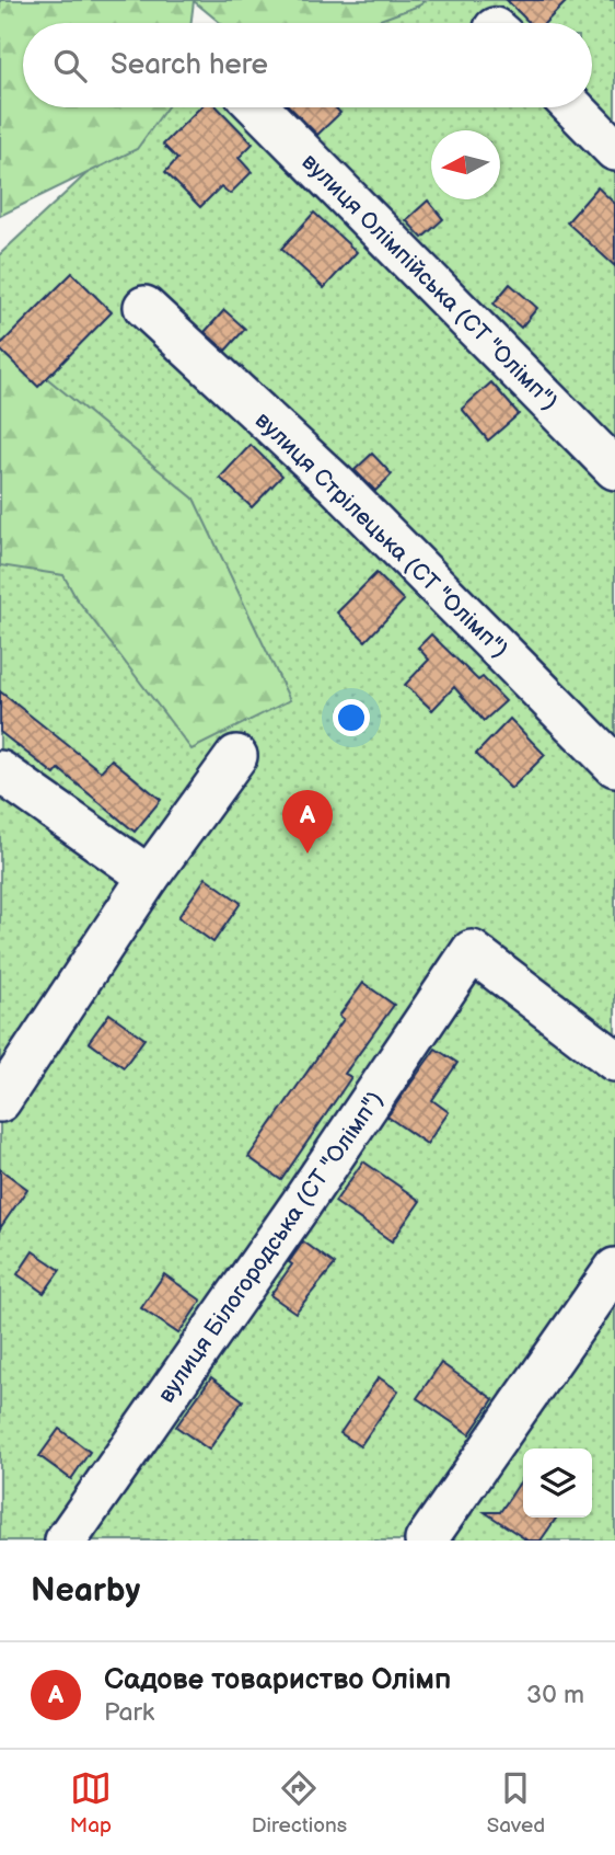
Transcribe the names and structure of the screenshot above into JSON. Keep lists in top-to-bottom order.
{
  "streets": {
    "street": ["вулиця Олімпійська (СТ \"Олімп\")", "вулиця Стрілецька (СТ \"Олімп\")", "вулиця Білогородська (СТ \"Олімп\")"]
  },
  "north": "left",
  "page": {
    "search": "Search here",
    "pins": "A",
    "heading": "Nearby",
    "list": [
      {
        "mark": "A",
        "name": "Садове товариство Олімп",
        "note": "Park",
        "value": "30 m"
      }
    ],
    "nav": ["Map", "Directions", "Saved"]
  }
}
